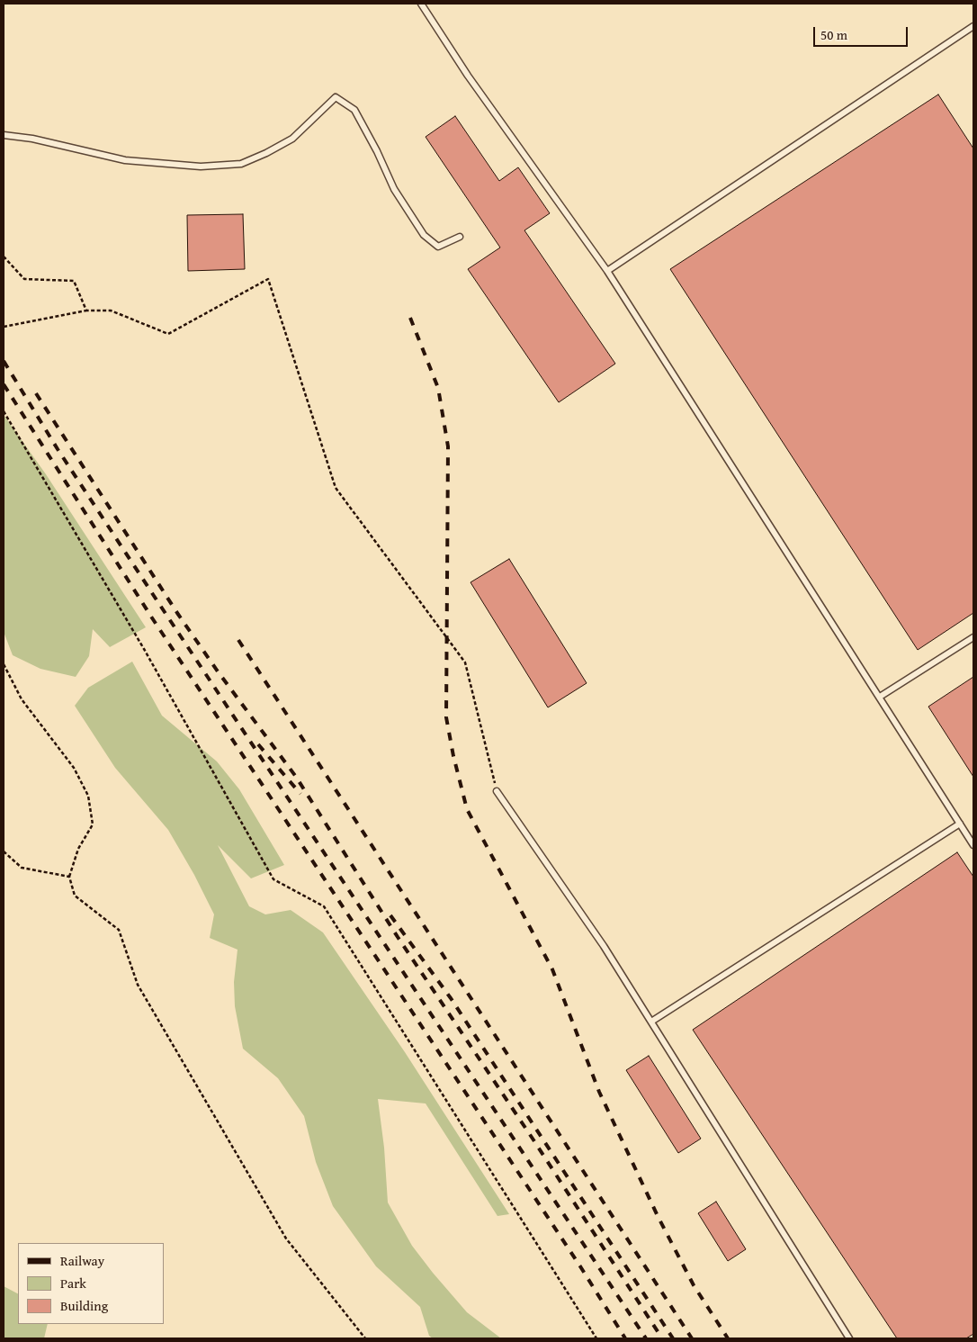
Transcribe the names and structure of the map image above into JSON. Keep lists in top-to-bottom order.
{
  "legend": ["Railway", "Park", "Building"],
  "scale_bar": "50 m"
}
